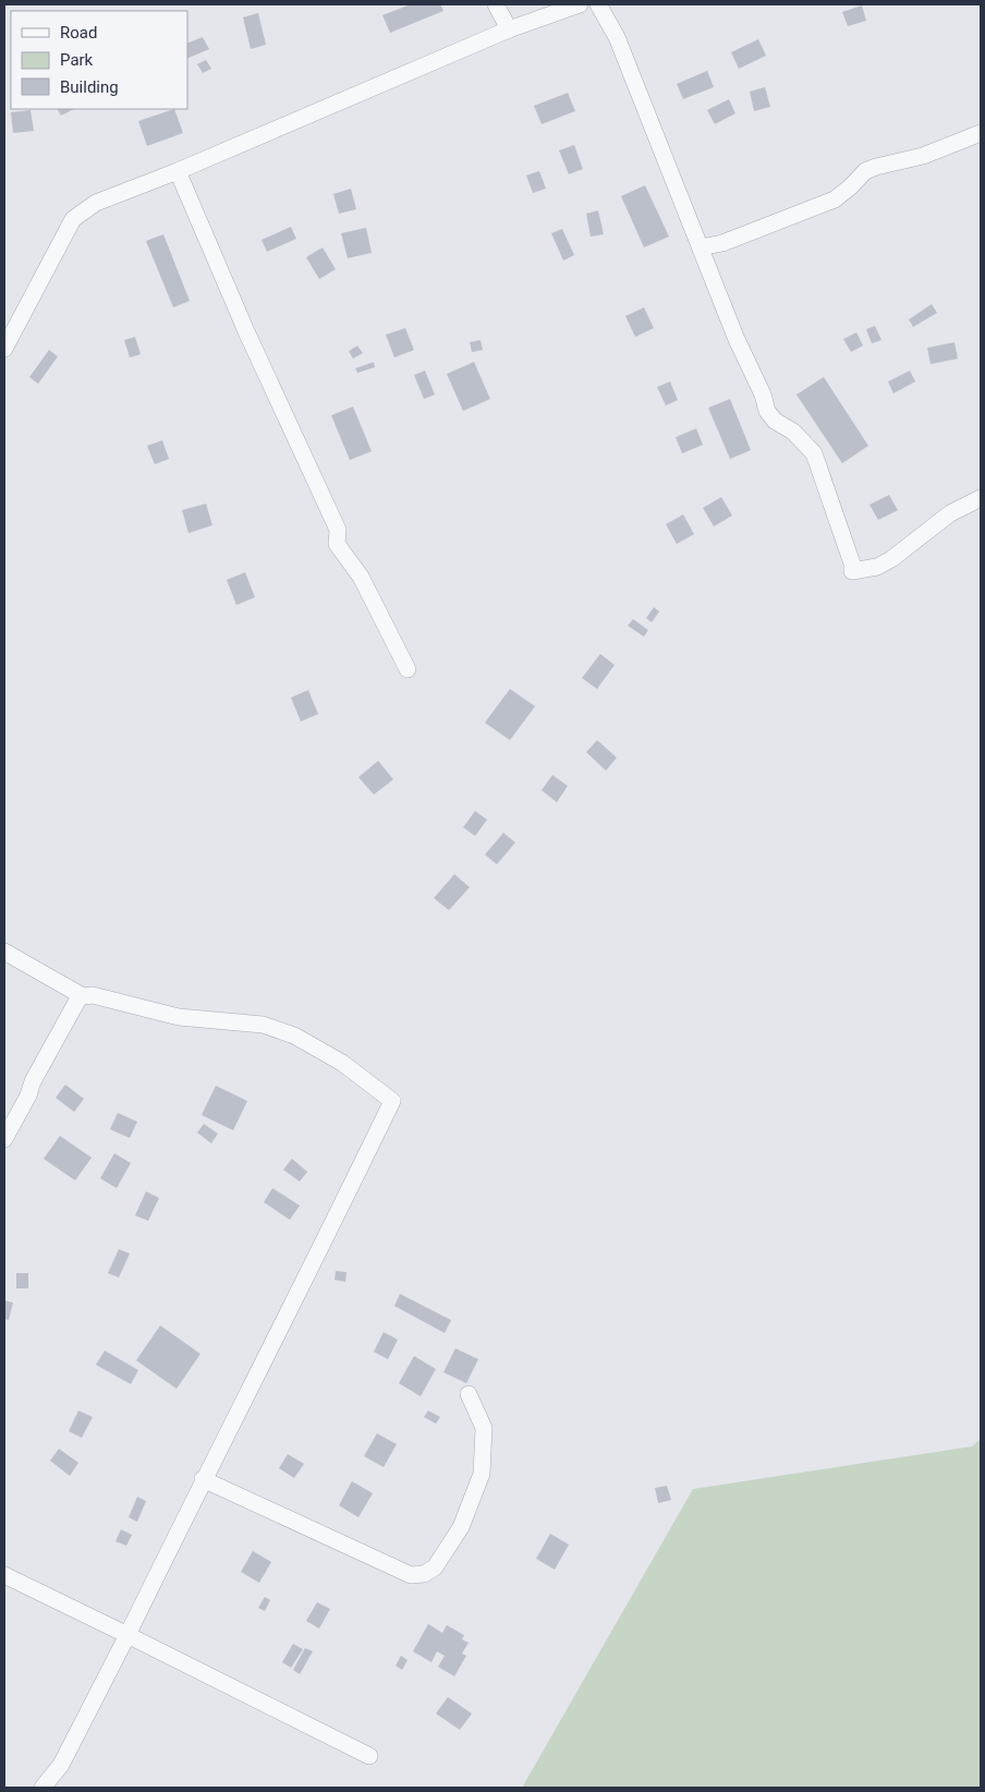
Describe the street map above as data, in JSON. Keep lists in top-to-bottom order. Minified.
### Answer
{"legend":["Road","Park","Building"]}
